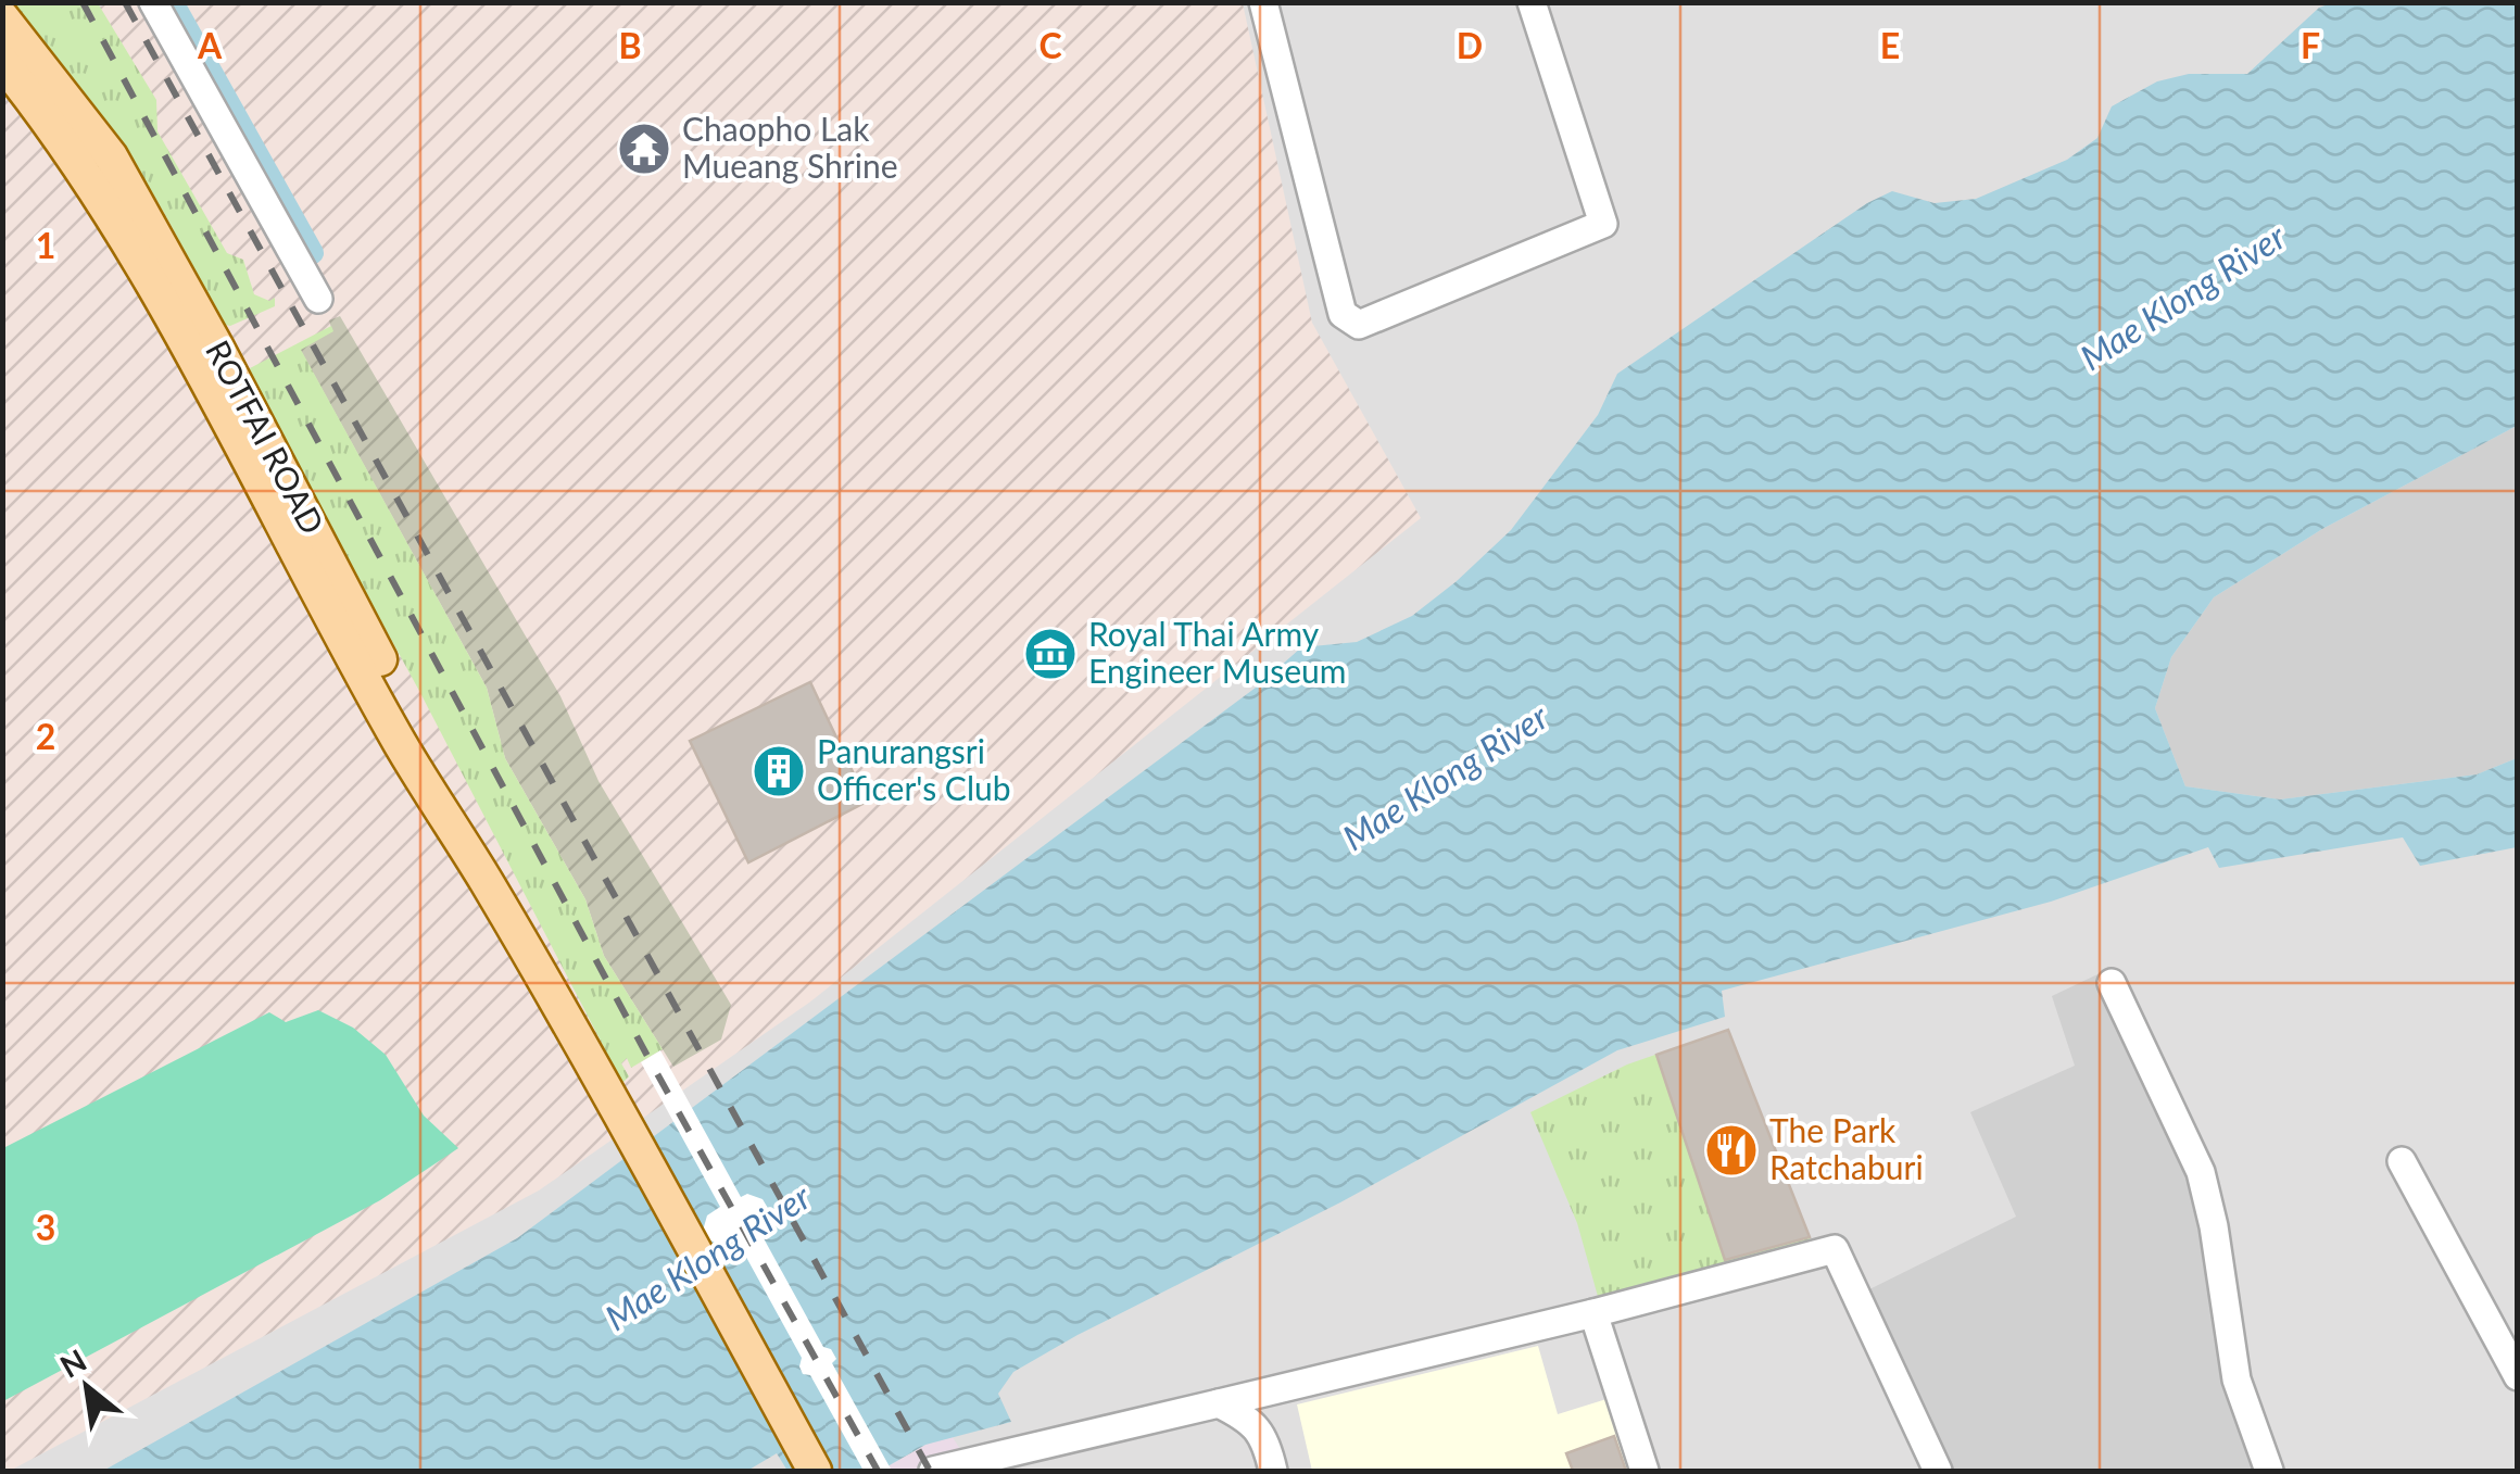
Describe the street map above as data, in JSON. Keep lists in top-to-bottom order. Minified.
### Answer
{"streets":{"main road":["ROTFAI ROAD"]},"water":["Mae Klong River"],"places":{"temple":["Chaopho Lak Mueang Shrine"],"museum":["Royal Thai Army Engineer Museum"],"building":["Panurangsri Officer's Club"],"restaurant":["The Park Ratchaburi"]},"north":"top left","grid":{"columns":["A","B","C","D","E","F"],"rows":["1","2","3"]}}
